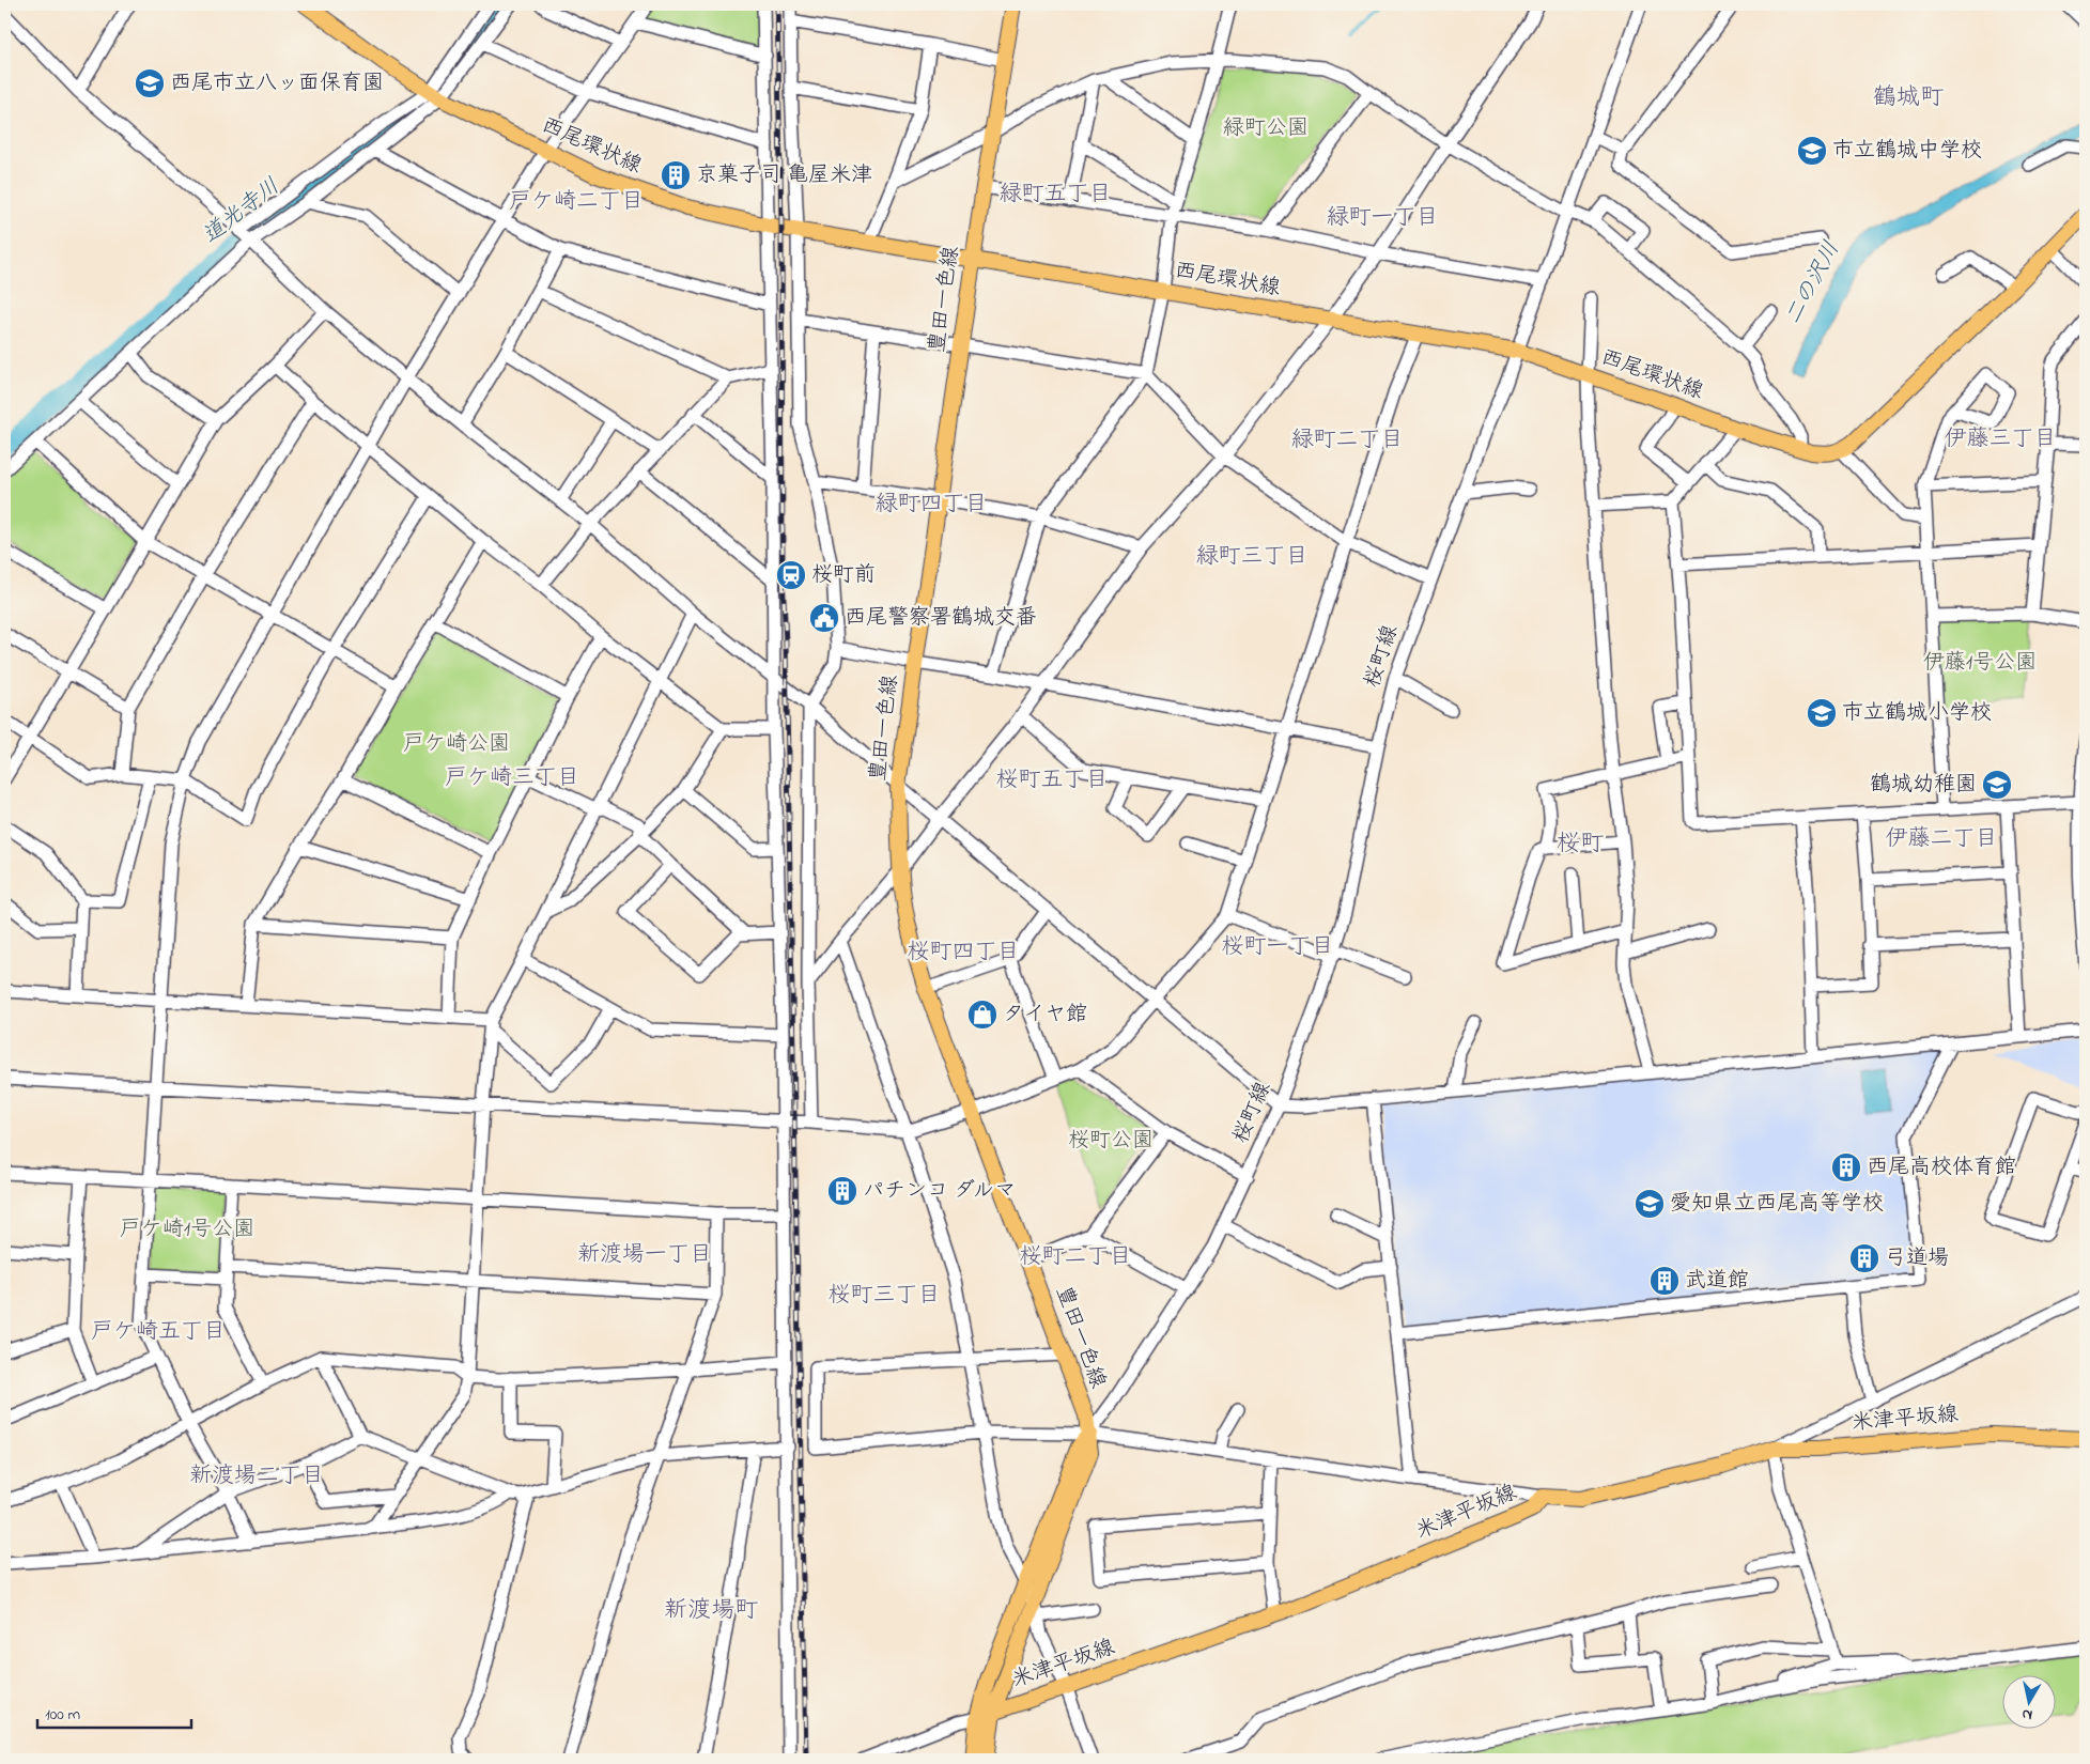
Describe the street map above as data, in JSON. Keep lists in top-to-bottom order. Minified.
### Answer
{"streets":{"main road":["西尾環状線","豊田一色線","米津平坂線"],"street":["桜町線"]},"crossings":[["西尾環状線","豊田一色線"],["西尾環状線","桜町線"],["豊田一色線","桜町線"],["豊田一色線","米津平坂線"]],"districts":["鶴城町","緑町五丁目","戸ケ崎二丁目","緑町一丁目","伊藤三丁目","緑町二丁目","緑町四丁目","緑町三丁目","戸ケ崎三丁目","桜町五丁目","伊藤二丁目","桜町","桜町一丁目","桜町四丁目","新渡場一丁目","桜町二丁目","桜町三丁目","戸ケ崎五丁目","新渡場二丁目","新渡場町"],"water":["道光寺川","二の沢川"],"parks":["緑町公園","伊藤1号公園","戸ケ崎公園","桜町公園","戸ケ崎1号公園"],"places":{"school or university":["西尾市立八ッ面保育園","市立鶴城中学校","市立鶴城小学校","鶴城幼稚園","愛知県立西尾高等学校"],"building":["京菓子司 亀屋米津","西尾高校体育館","パチンコ ダルマ","弓道場","武道館"],"station":["桜町前"],"public building":["西尾警察署鶴城交番"],"shop":["タイヤ館"]},"scale_bar":"100 m","north":"bottom"}
